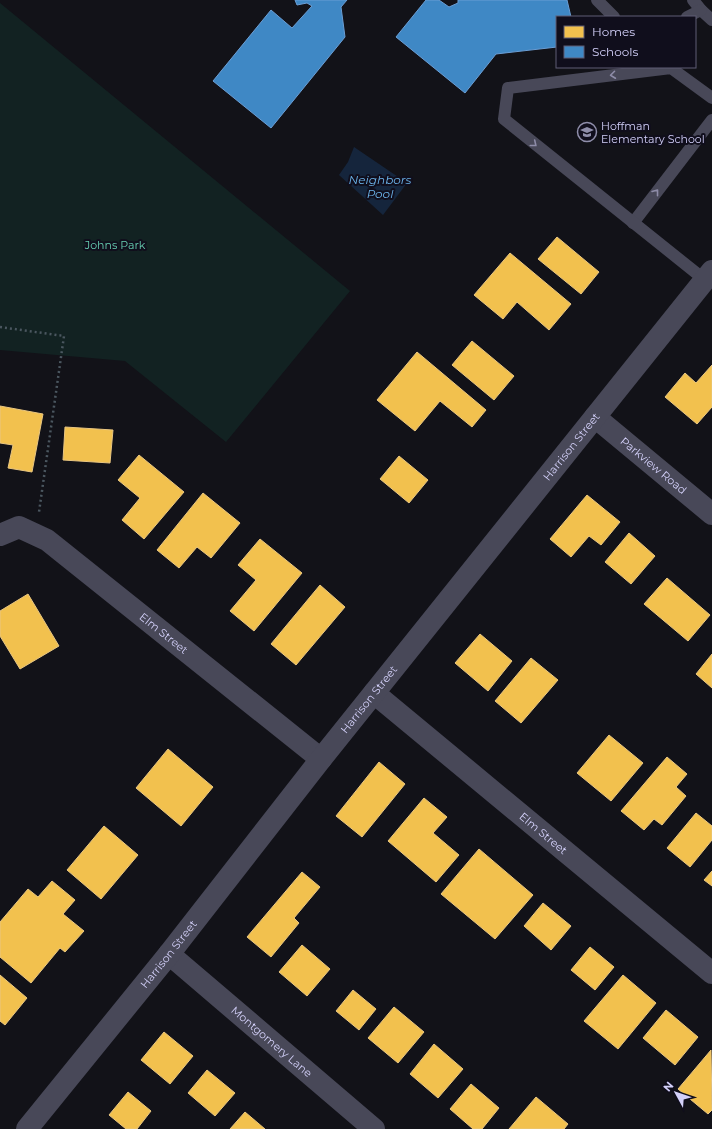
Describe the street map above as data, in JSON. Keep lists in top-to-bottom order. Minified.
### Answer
{"streets":{"street":["Harrison Street","Parkview Road","Elm Street","Montgomery Lane"]},"crossings":[["Harrison Street","Parkview Road"],["Harrison Street","Elm Street"],["Harrison Street","Montgomery Lane"]],"water":["Neighbors Pool"],"parks":["Johns Park"],"places":{"school or university":["Hoffman Elementary School"]},"legend":["Homes","Schools"],"north":"top left"}
